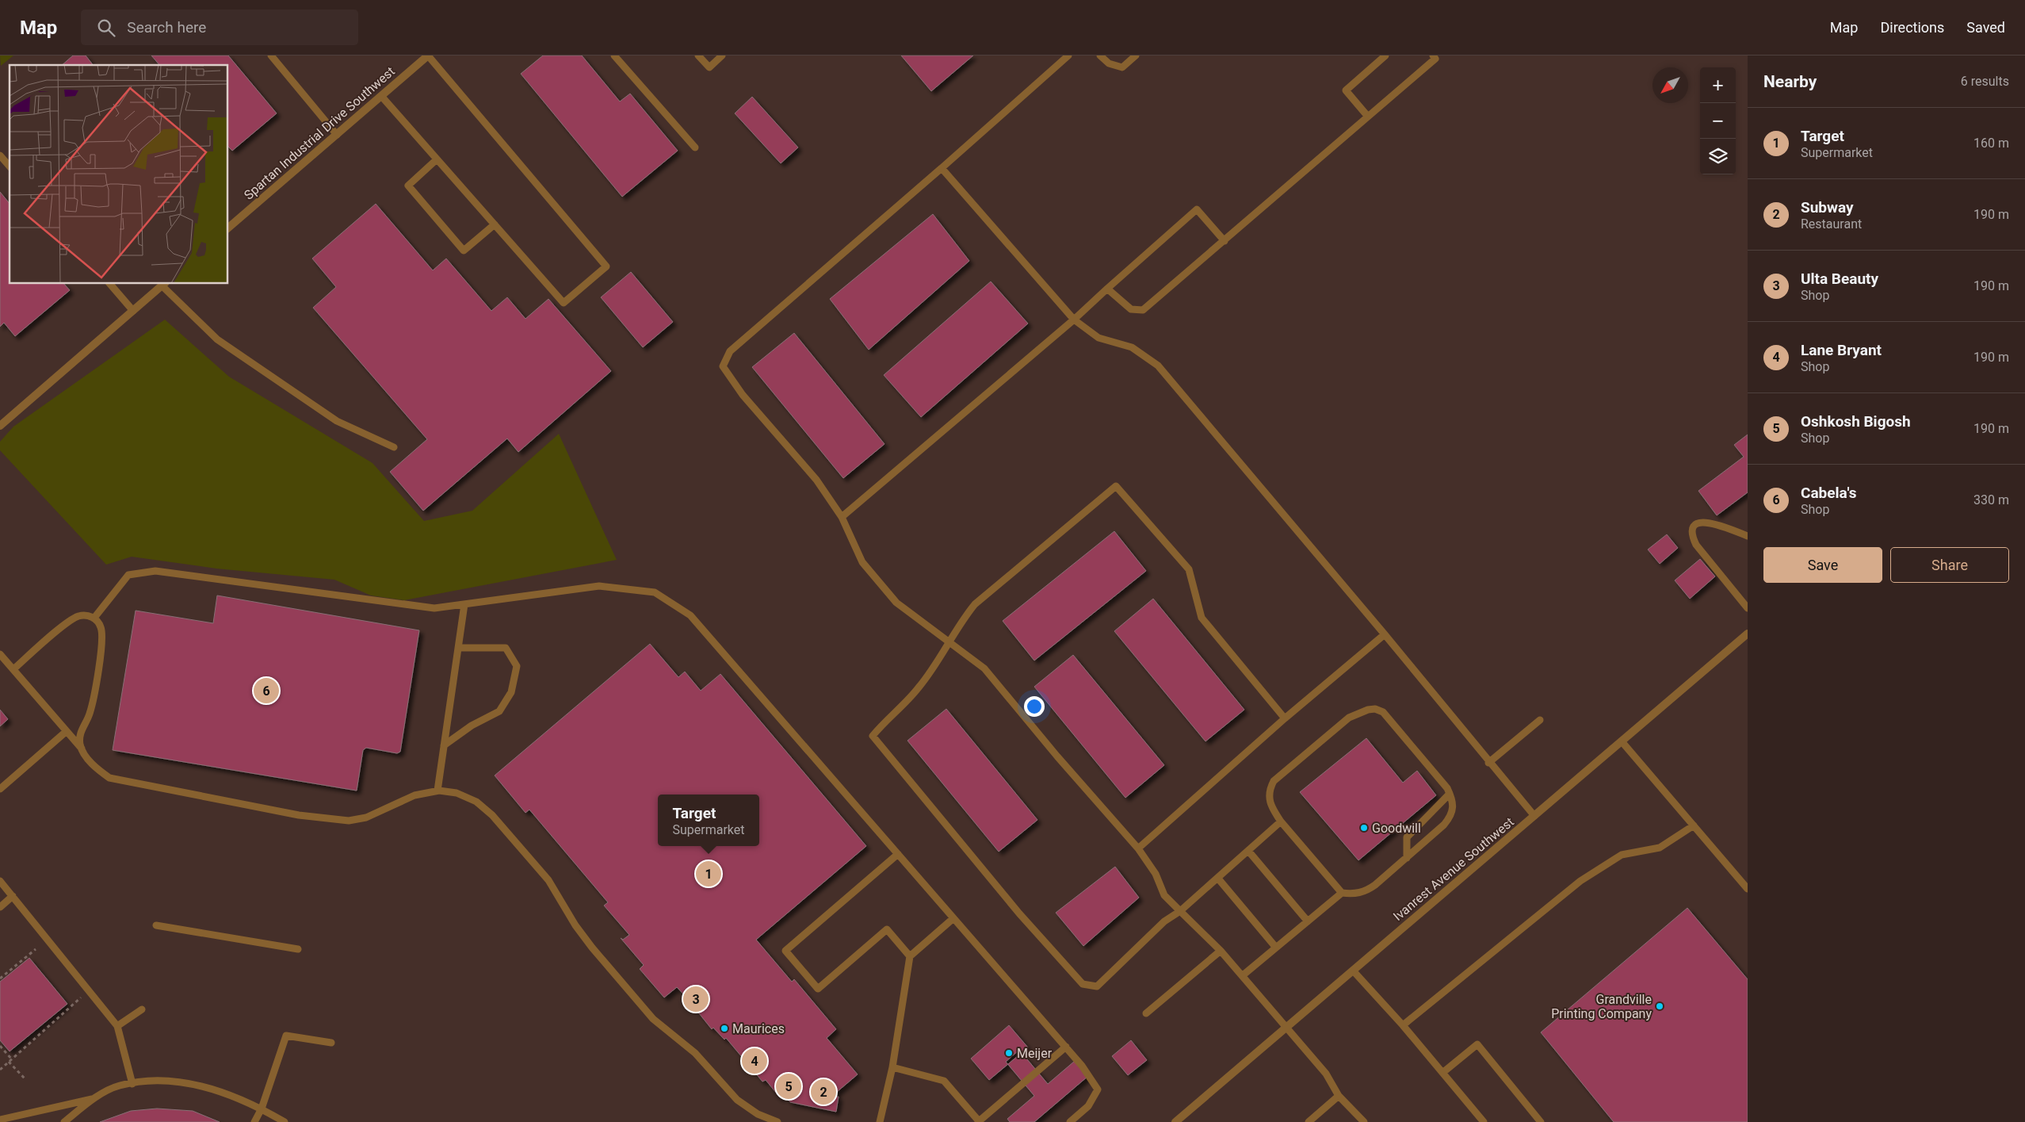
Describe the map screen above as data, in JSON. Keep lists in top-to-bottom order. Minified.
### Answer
{"streets":{"street":["Spartan Industrial Drive Southwest","Ivanrest Avenue Southwest"]},"places":["Goodwill","Grandville Printing Company","Maurices","Meijer"],"north":"bottom left","page":{"header":"Map","search":"Search here","nav":["Map","Directions","Saved"],"heading":["Nearby","6 results"],"map_buttons":["+","−"],"list":[{"mark":"1","name":"Target","note":"Supermarket","value":"160 m"},{"mark":"2","name":"Subway","note":"Restaurant","value":"190 m"},{"mark":"3","name":"Ulta Beauty","note":"Shop","value":"190 m"},{"mark":"4","name":"Lane Bryant","note":"Shop","value":"190 m"},{"mark":"5","name":"Oshkosh Bigosh","note":"Shop","value":"190 m"},{"mark":"6","name":"Cabela's","note":"Shop","value":"330 m"}],"buttons":["Save","Share"],"pins":["6","1","3","4","5","2"],"popup":["Target","Supermarket"]}}
